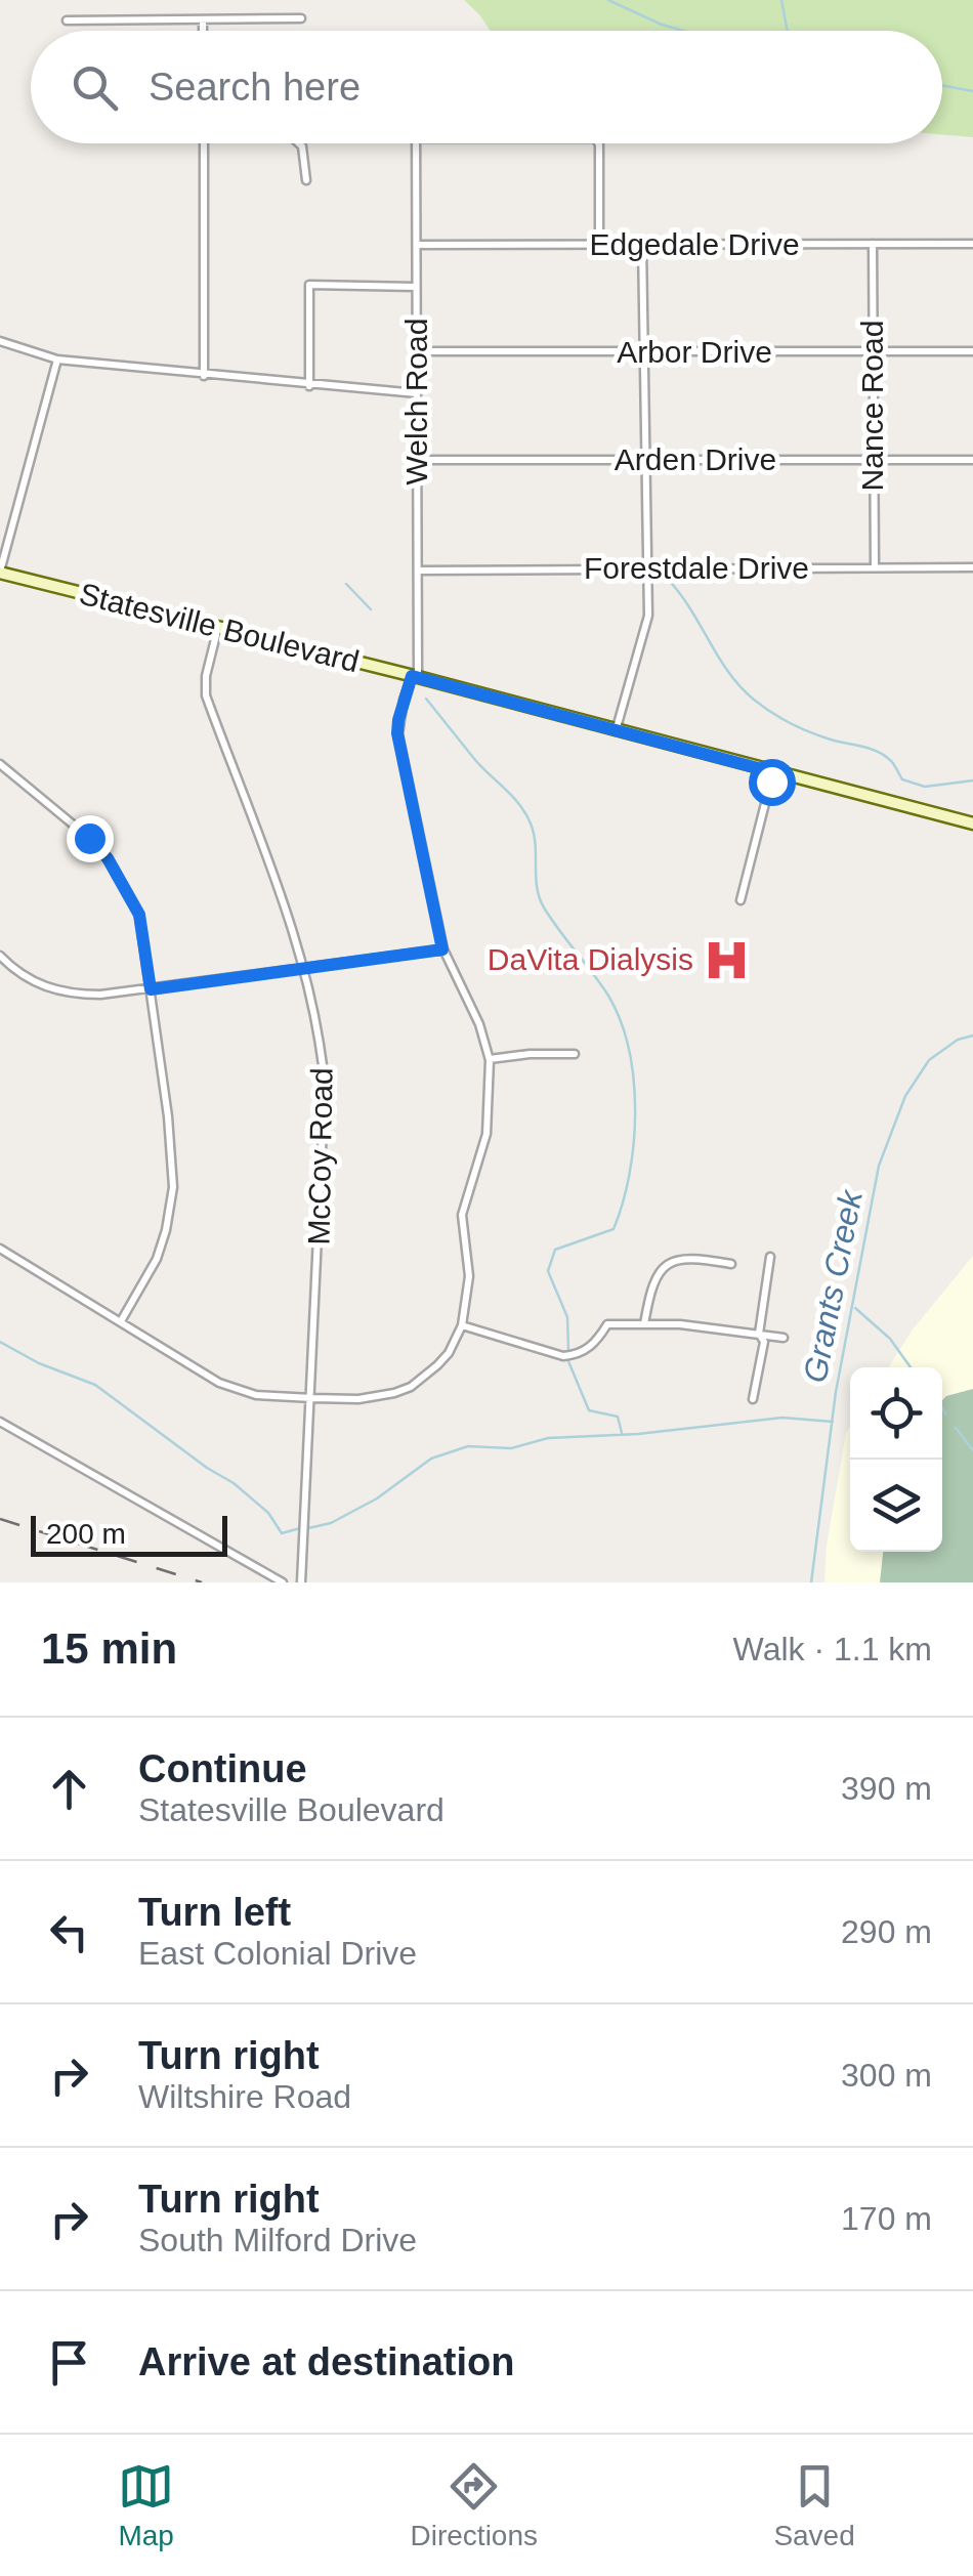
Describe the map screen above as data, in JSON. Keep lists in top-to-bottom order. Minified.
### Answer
{"streets":{"main road":["Statesville Boulevard"],"street":["Edgedale Drive","Arbor Drive","Welch Road","Nance Road","Arden Drive","Forestdale Drive","McCoy Road"]},"crossings":[["Edgedale Drive","Welch Road"],["Edgedale Drive","Nance Road"],["Arbor Drive","Welch Road"],["Arbor Drive","Nance Road"],["Welch Road","Arden Drive"],["Welch Road","Forestdale Drive"],["Welch Road","Statesville Boulevard"],["Nance Road","Arden Drive"],["Nance Road","Forestdale Drive"],["Statesville Boulevard","McCoy Road"]],"water":["Grants Creek"],"places":{"hospital":["DaVita Dialysis"]},"scale_bar":"200 m","page":{"search":"Search here","scale":"200 m","heading":["15 min","Walk · 1.1 km"],"list":[["Continue","Statesville Boulevard","390 m"],["Turn left","East Colonial Drive","290 m"],["Turn right","Wiltshire Road","300 m"],["Turn right","South Milford Drive","170 m"],"Arrive at destination"],"nav":["Map","Directions","Saved"]}}
